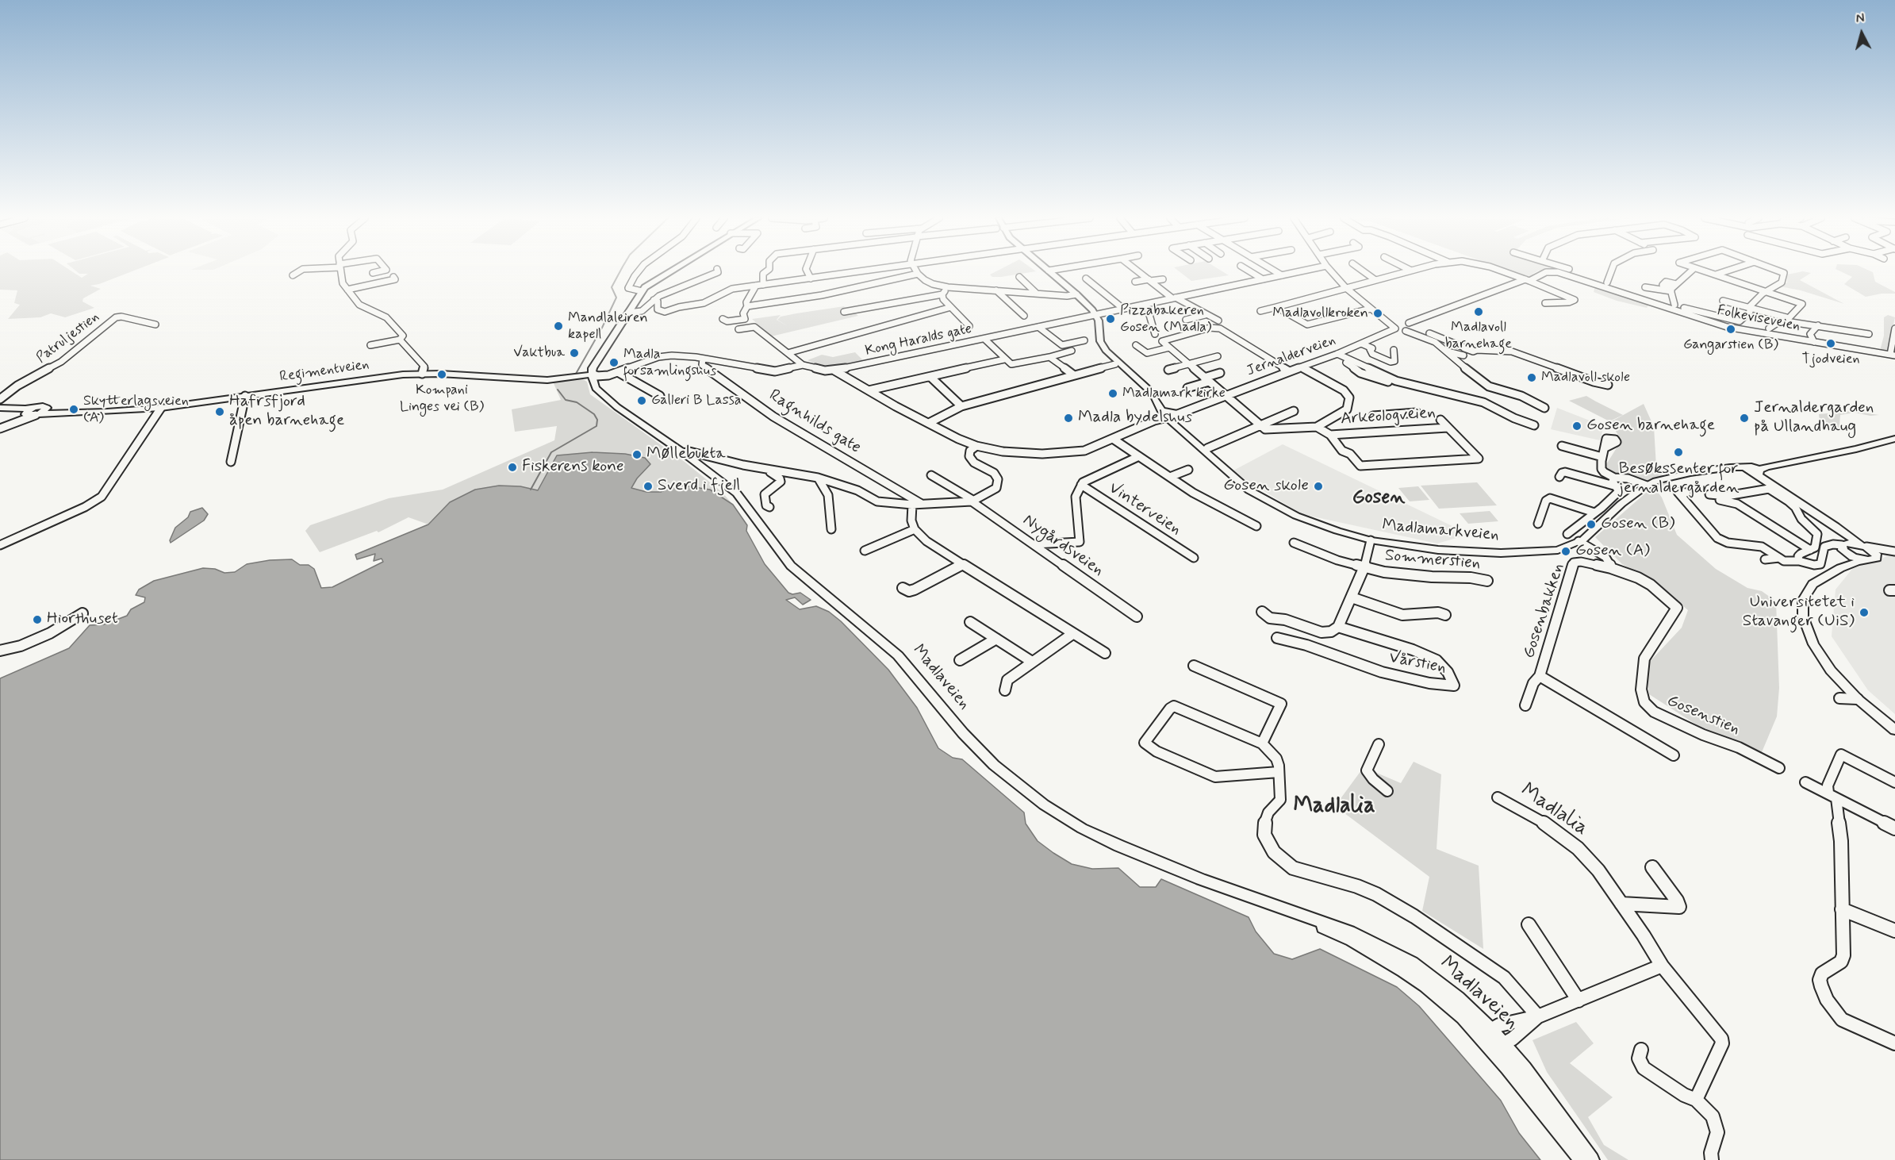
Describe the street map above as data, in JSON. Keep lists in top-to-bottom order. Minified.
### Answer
{"streets":{"main road":["Regimentveien","Madlamarkveien","Madlaveien"],"street":["Folkeviseveien","Patruljestien","Kong Haralds gate","Jernalderveien","Arkeologveien","Ragnhilds gate","Vinterveien","Nygårdsveien","Sommerstien","Gosenbakken","Vårstien","Gosenstien","Madlalia"]},"crossings":[["Folkeviseveien","Jernalderveien"],["Kong Haralds gate","Jernalderveien"],["Kong Haralds gate","Madlamarkveien"],["Jernalderveien","Madlamarkveien"],["Regimentveien","Madlaveien"],["Gosenbakken","Gosenstien"]],"districts":["Gosen","Madlalia"],"places":["Madlavoll barnehage","Madlavollkroken","Pizzabakeren Gosen (Madla)","Mandlaleiren kapell","Gangarstien (B)","Tjodveien","Vaktbua","Madla forsamlingshus","Kompani Linges vei (B)","Madlavoll skole","Madlamark kirke","Galleri B Lassa","Skytterlagsveien (A)","Hafrsfjord åpen barnehage","Madla bydelshus","Jernaldergarden på Ullandhaug","Gosen barnehage","Besøkssenter for jernaldergården","Møllebukta","Fiskerens kone","Sverd i fjell","Gosen skole","Gosen (B)","Gosen (A)","Universitetet i Stavanger (UiS)","Hiorthuset"],"north":"top"}
